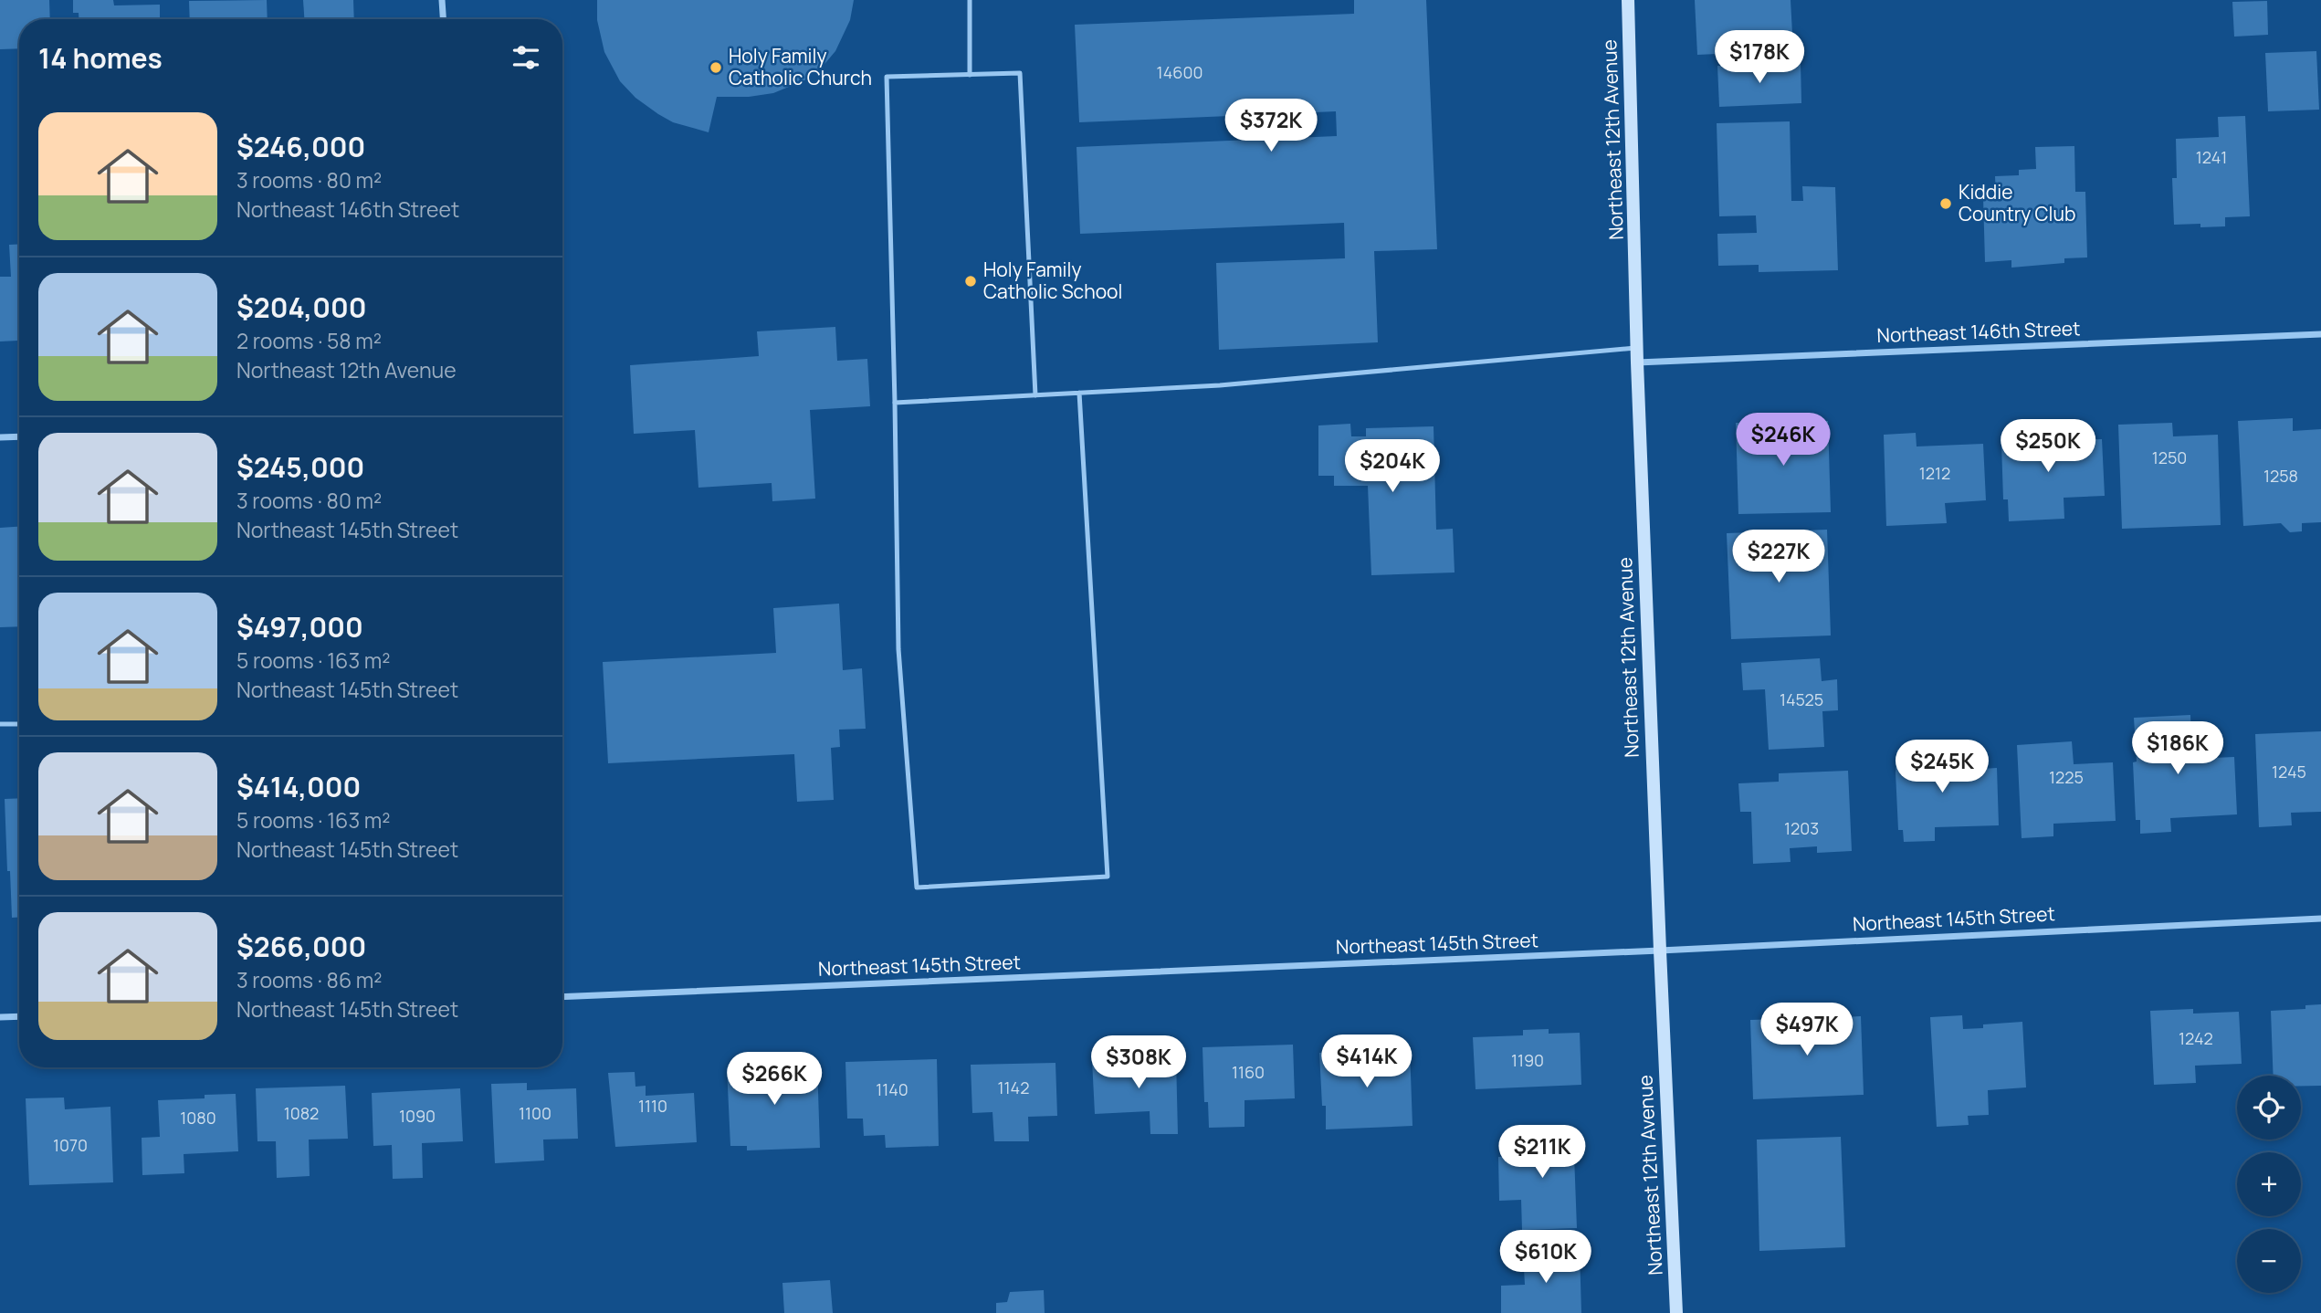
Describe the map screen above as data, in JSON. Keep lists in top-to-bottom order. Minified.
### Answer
{"streets":{"street":["Northeast 12th Avenue","Northeast 146th Street","Northeast 145th Street"]},"crossings":[["Northeast 12th Avenue","Northeast 146th Street"],["Northeast 12th Avenue","Northeast 145th Street"]],"places":["Holy Family Catholic Church","Kiddie Country Club","Holy Family Catholic School"],"house_numbers":["14600","1241","1250","1212","1258","14525","1245","1225","1203","1242","1190","1160","1142","1140","1110","1082","1100","1090","1080","1070"],"page":{"heading":"14 homes","price":["$178K","$372K","$246K","$250K","$204K","$227K","$186K","$245K","$497K","$414K","$308K","$266K","$211K","$610K"],"list":[{"name":"$246,000","note":"3 rooms · 80 m² · Northeast 146th Street"},{"name":"$204,000","note":"2 rooms · 58 m² · Northeast 12th Avenue"},{"name":"$245,000","note":"3 rooms · 80 m² · Northeast 145th Street"},{"name":"$497,000","note":"5 rooms · 163 m² · Northeast 145th Street"},{"name":"$414,000","note":"5 rooms · 163 m² · Northeast 145th Street"},{"name":"$266,000","note":"3 rooms · 86 m² · Northeast 145th Street"}],"map_buttons":["+","−"]}}
